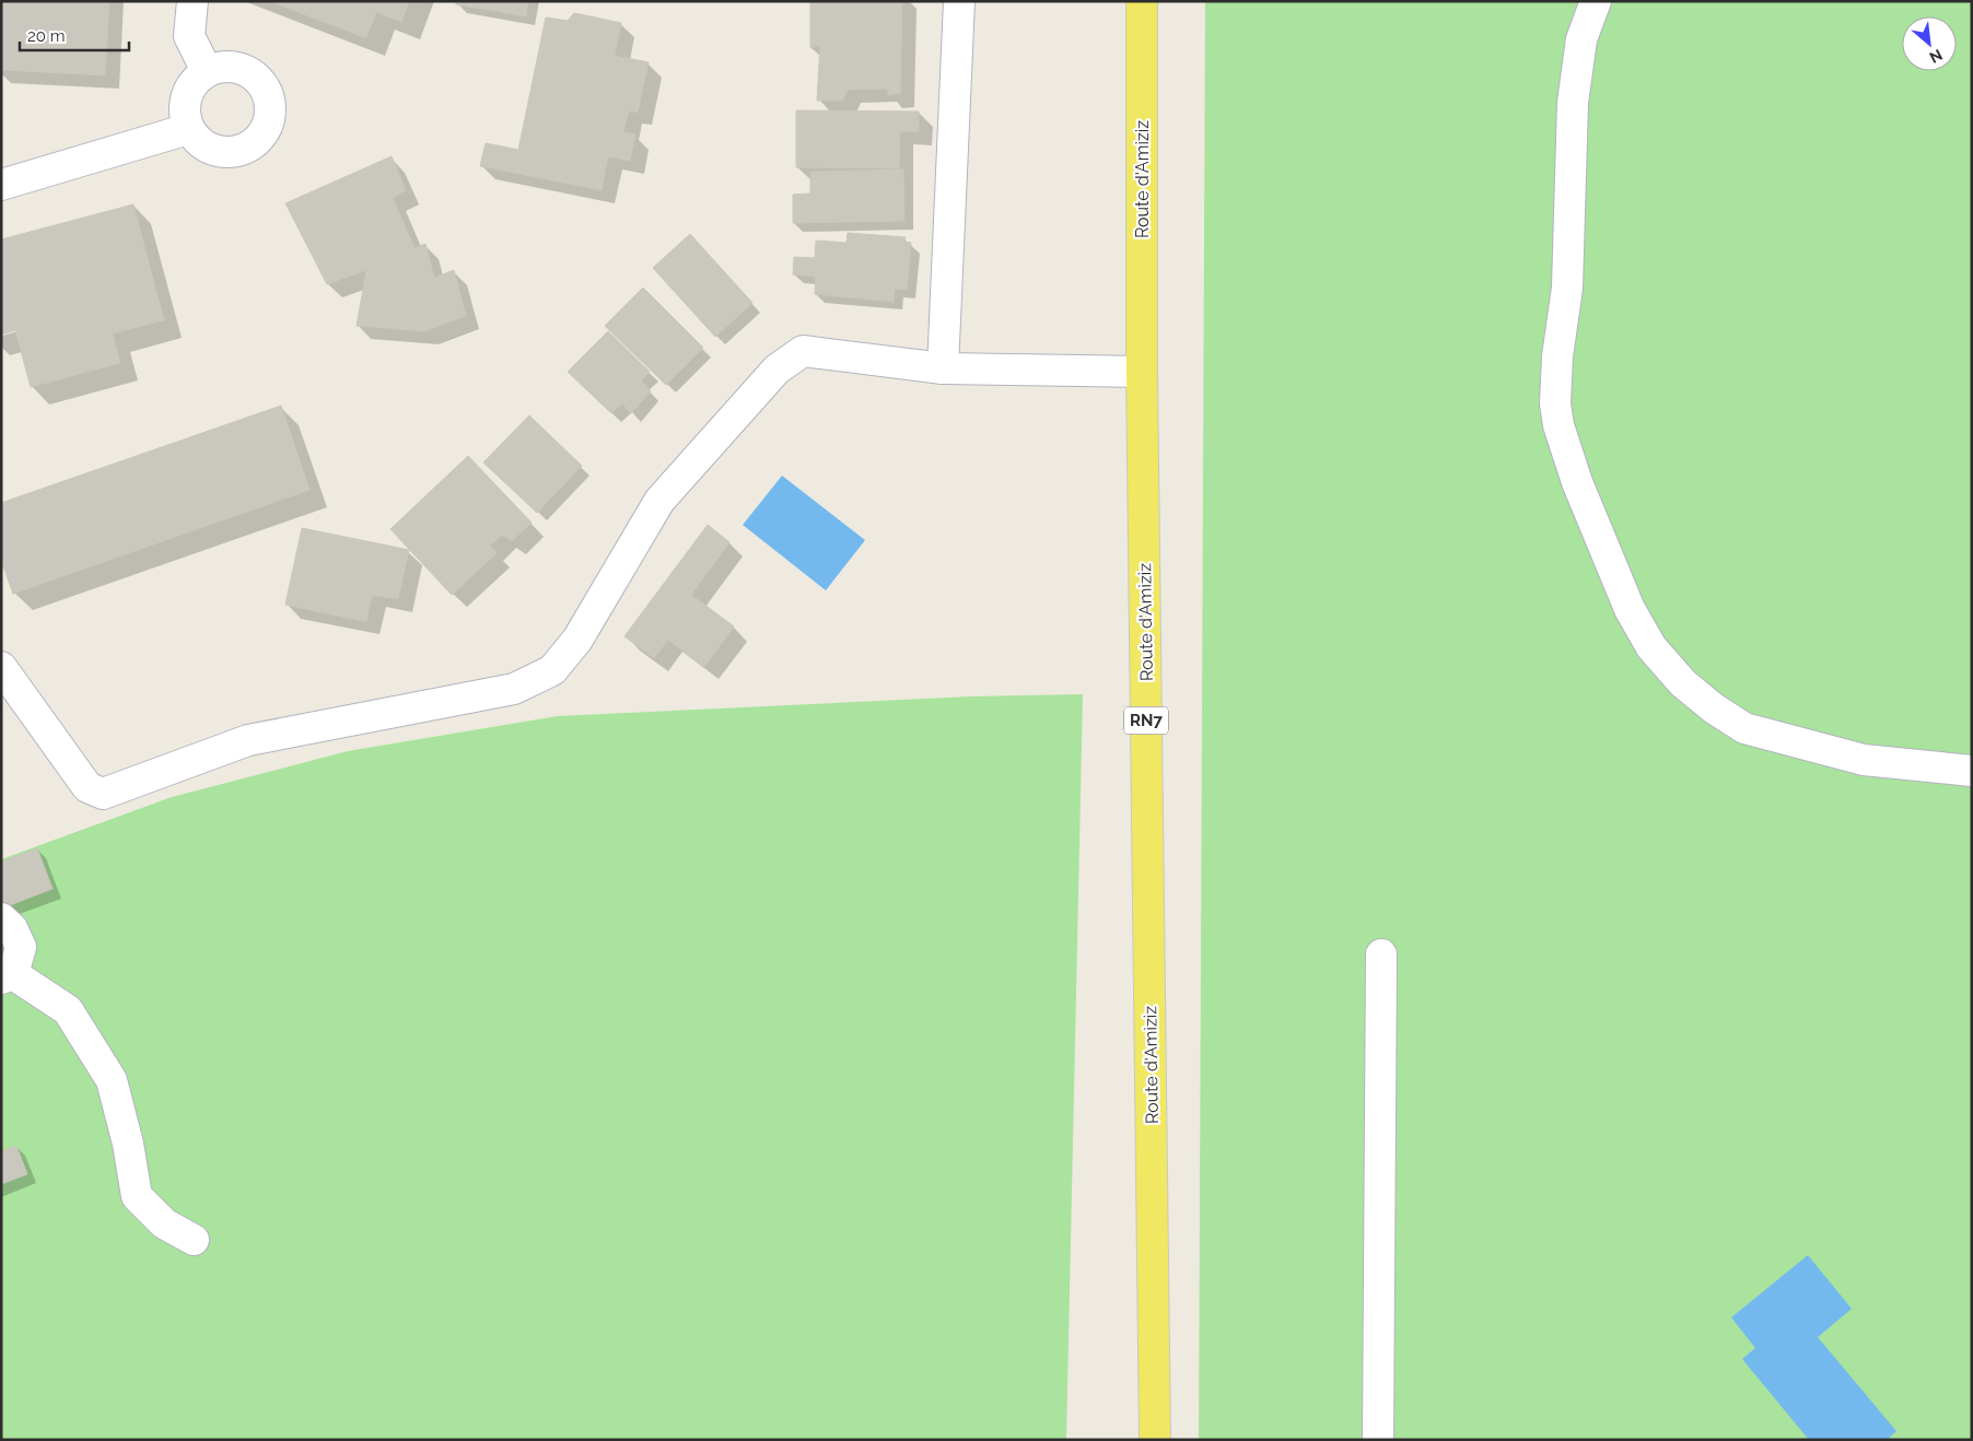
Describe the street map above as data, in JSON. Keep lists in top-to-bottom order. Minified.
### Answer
{"streets":{"main road":["Route d'Amiziz","RN7"]},"scale_bar":"20 m","north":"bottom right"}
